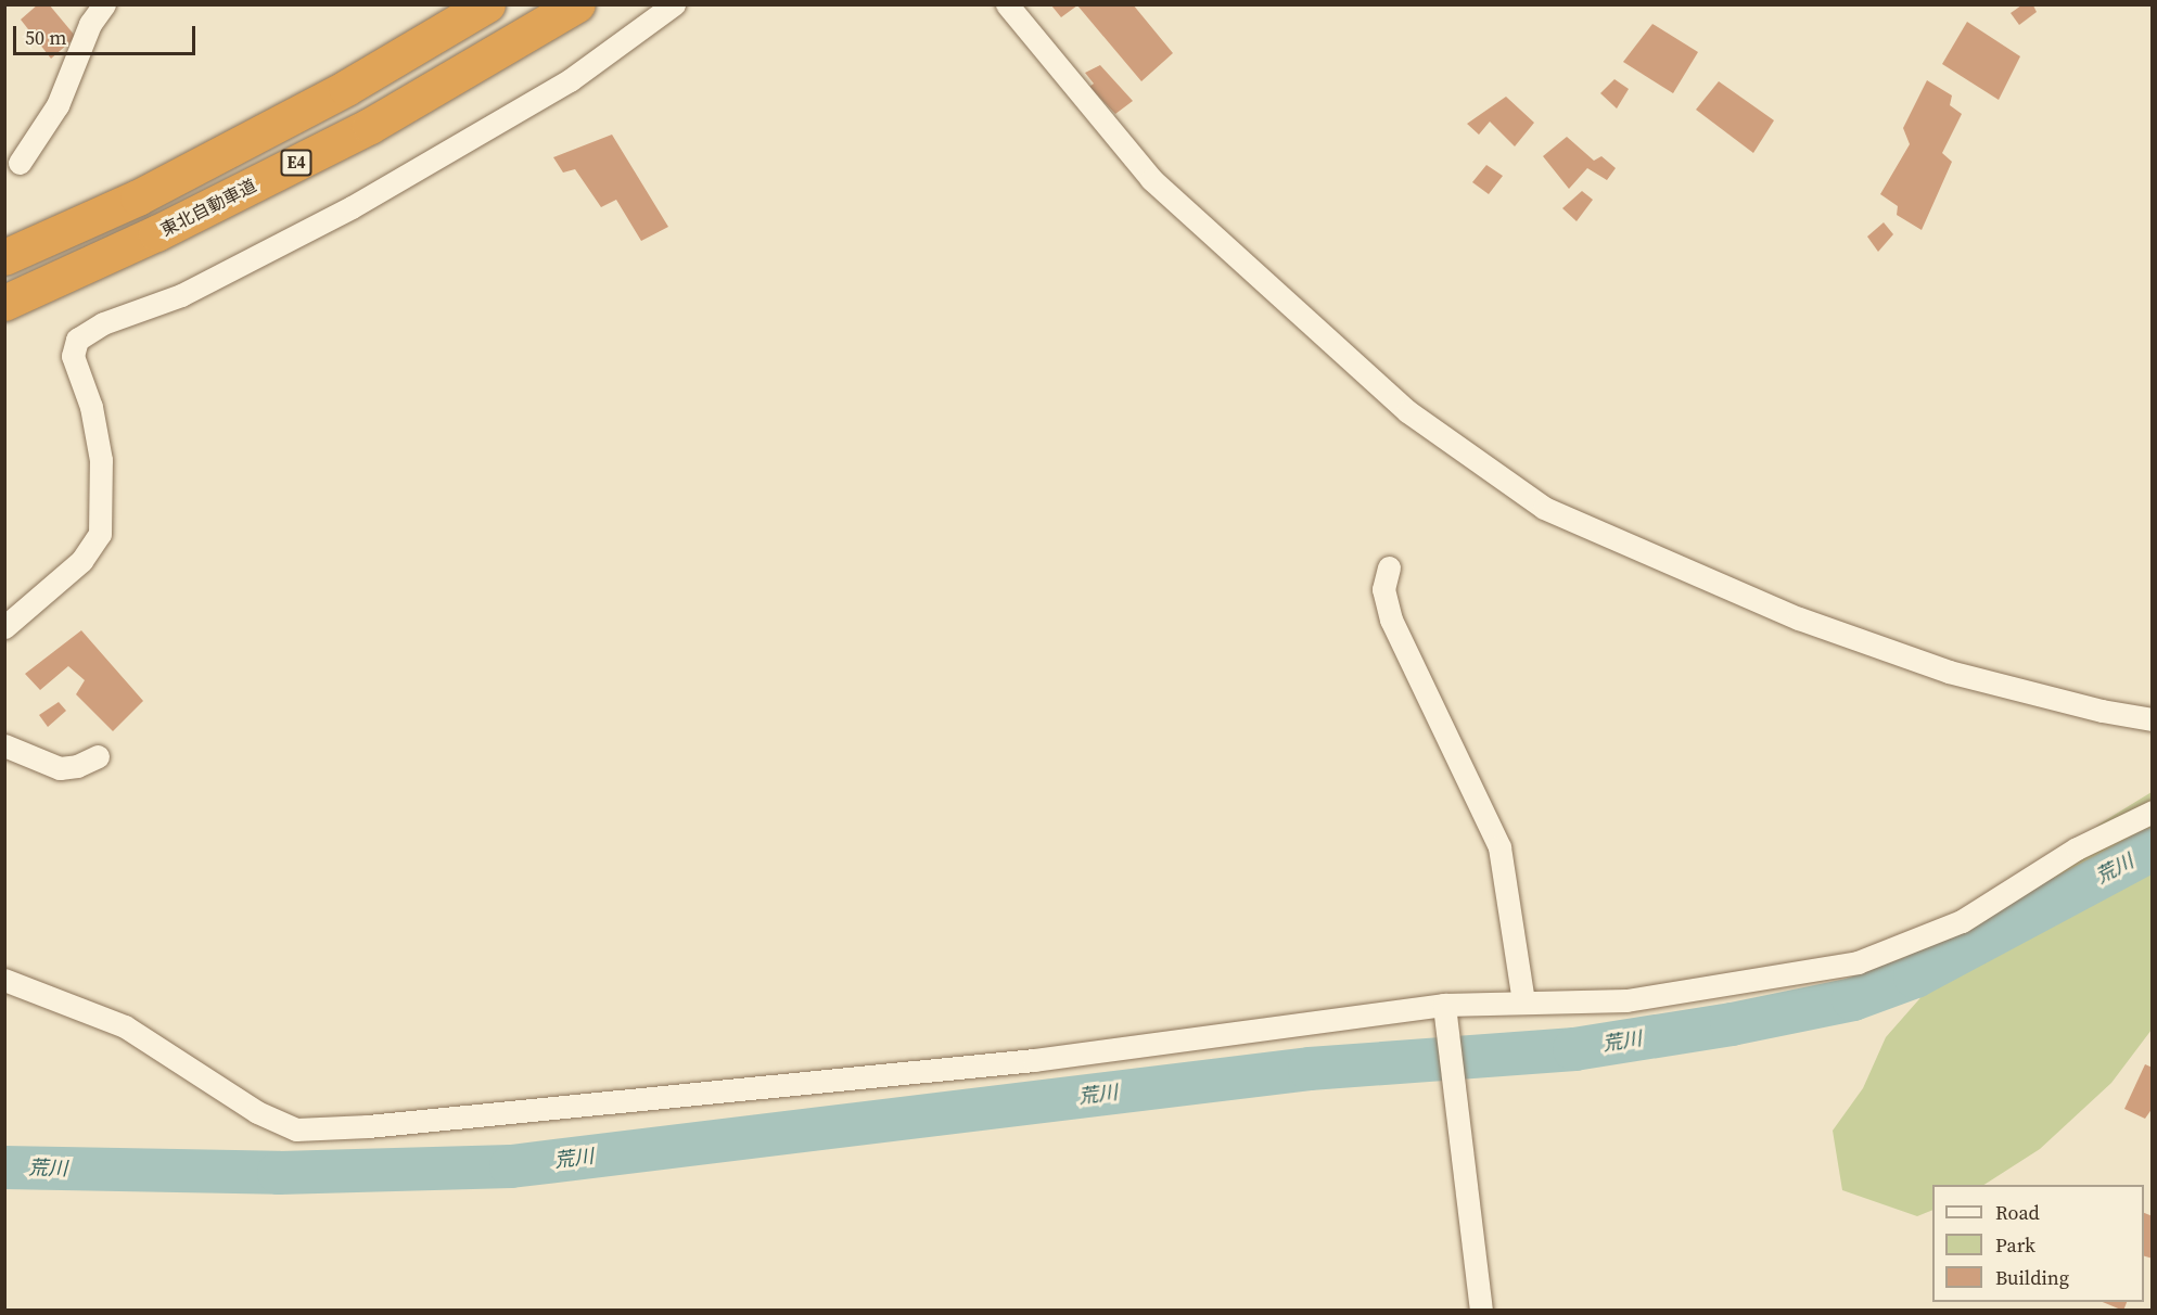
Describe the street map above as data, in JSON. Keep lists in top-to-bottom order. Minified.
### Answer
{"streets":{"highway":["E4","東北自動車道"]},"water":["荒川"],"legend":["Road","Park","Building"],"scale_bar":"50 m"}
